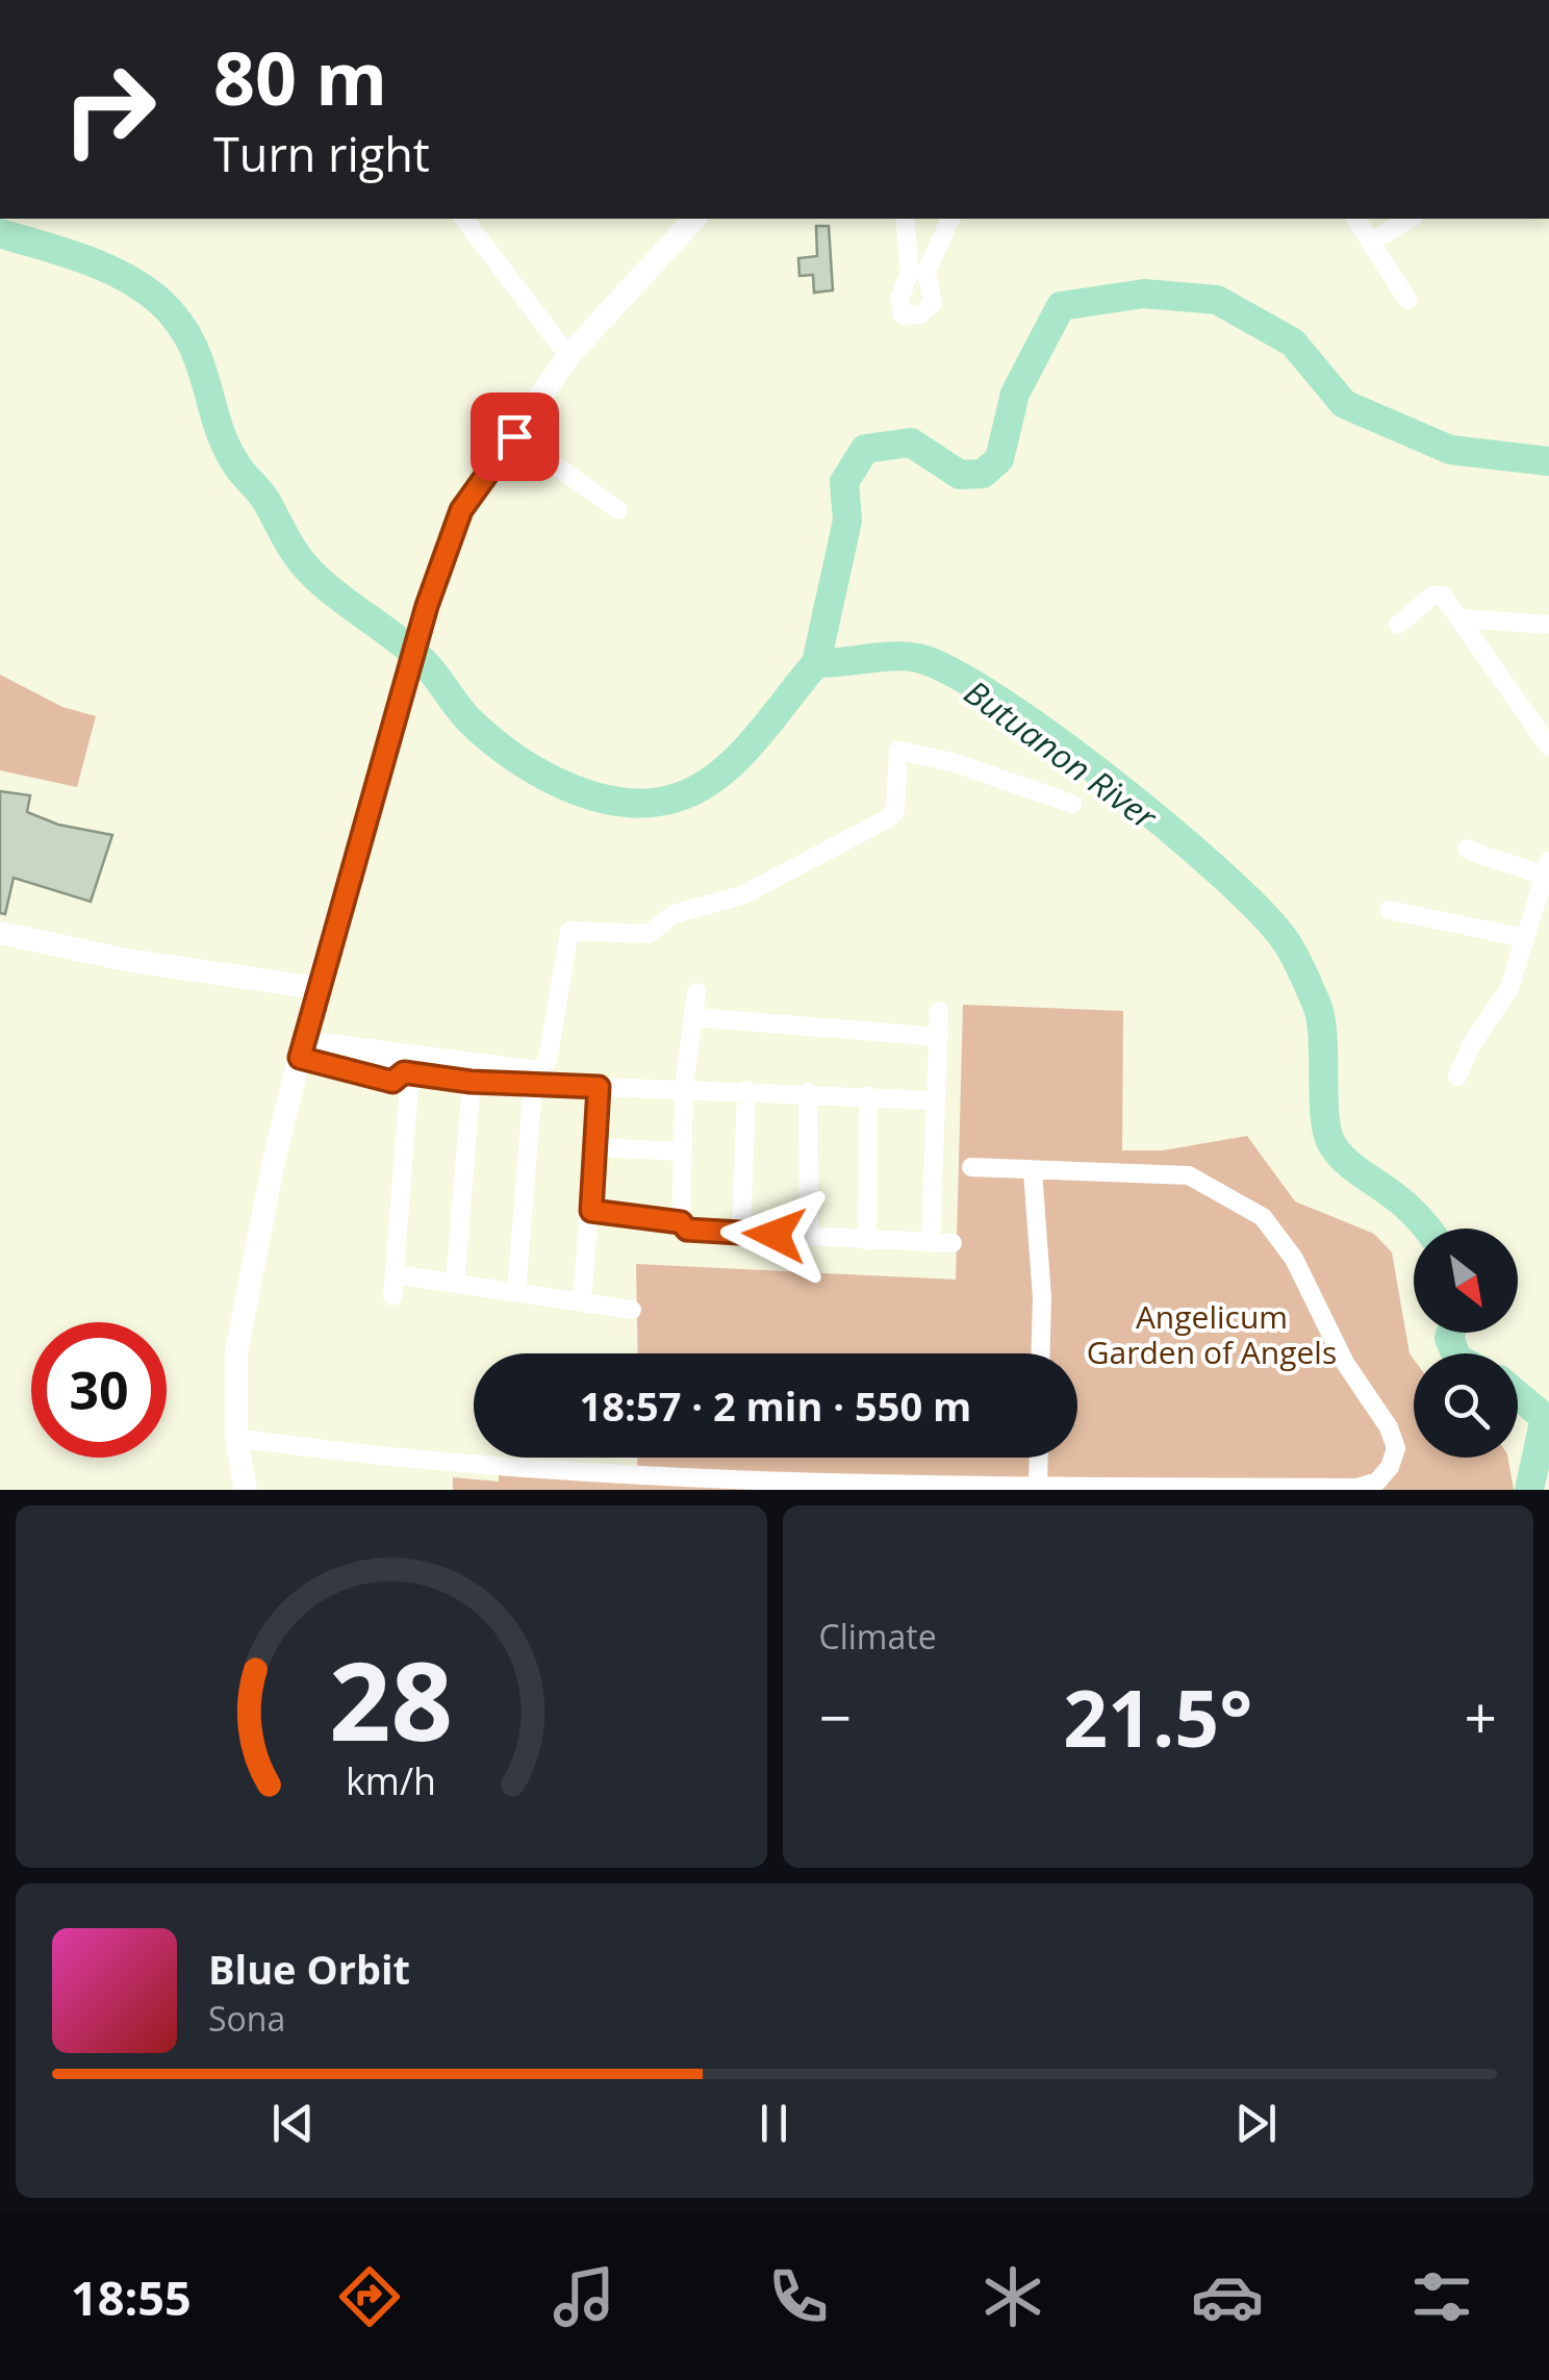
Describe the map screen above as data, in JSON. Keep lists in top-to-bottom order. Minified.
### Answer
{"water":["Butuanon River"],"parks":["Angelicum Garden of Angels"],"north":"bottom right","page":{"turn":["80 m","Turn right"],"limit":"30","trip":"18:57 · 2 min · 550 m","tile":"Climate","heat":["−","21.5°","+"],"song":["Blue Orbit","Sona"],"tabs":"18:55","gauge":["28","km/h"]}}
